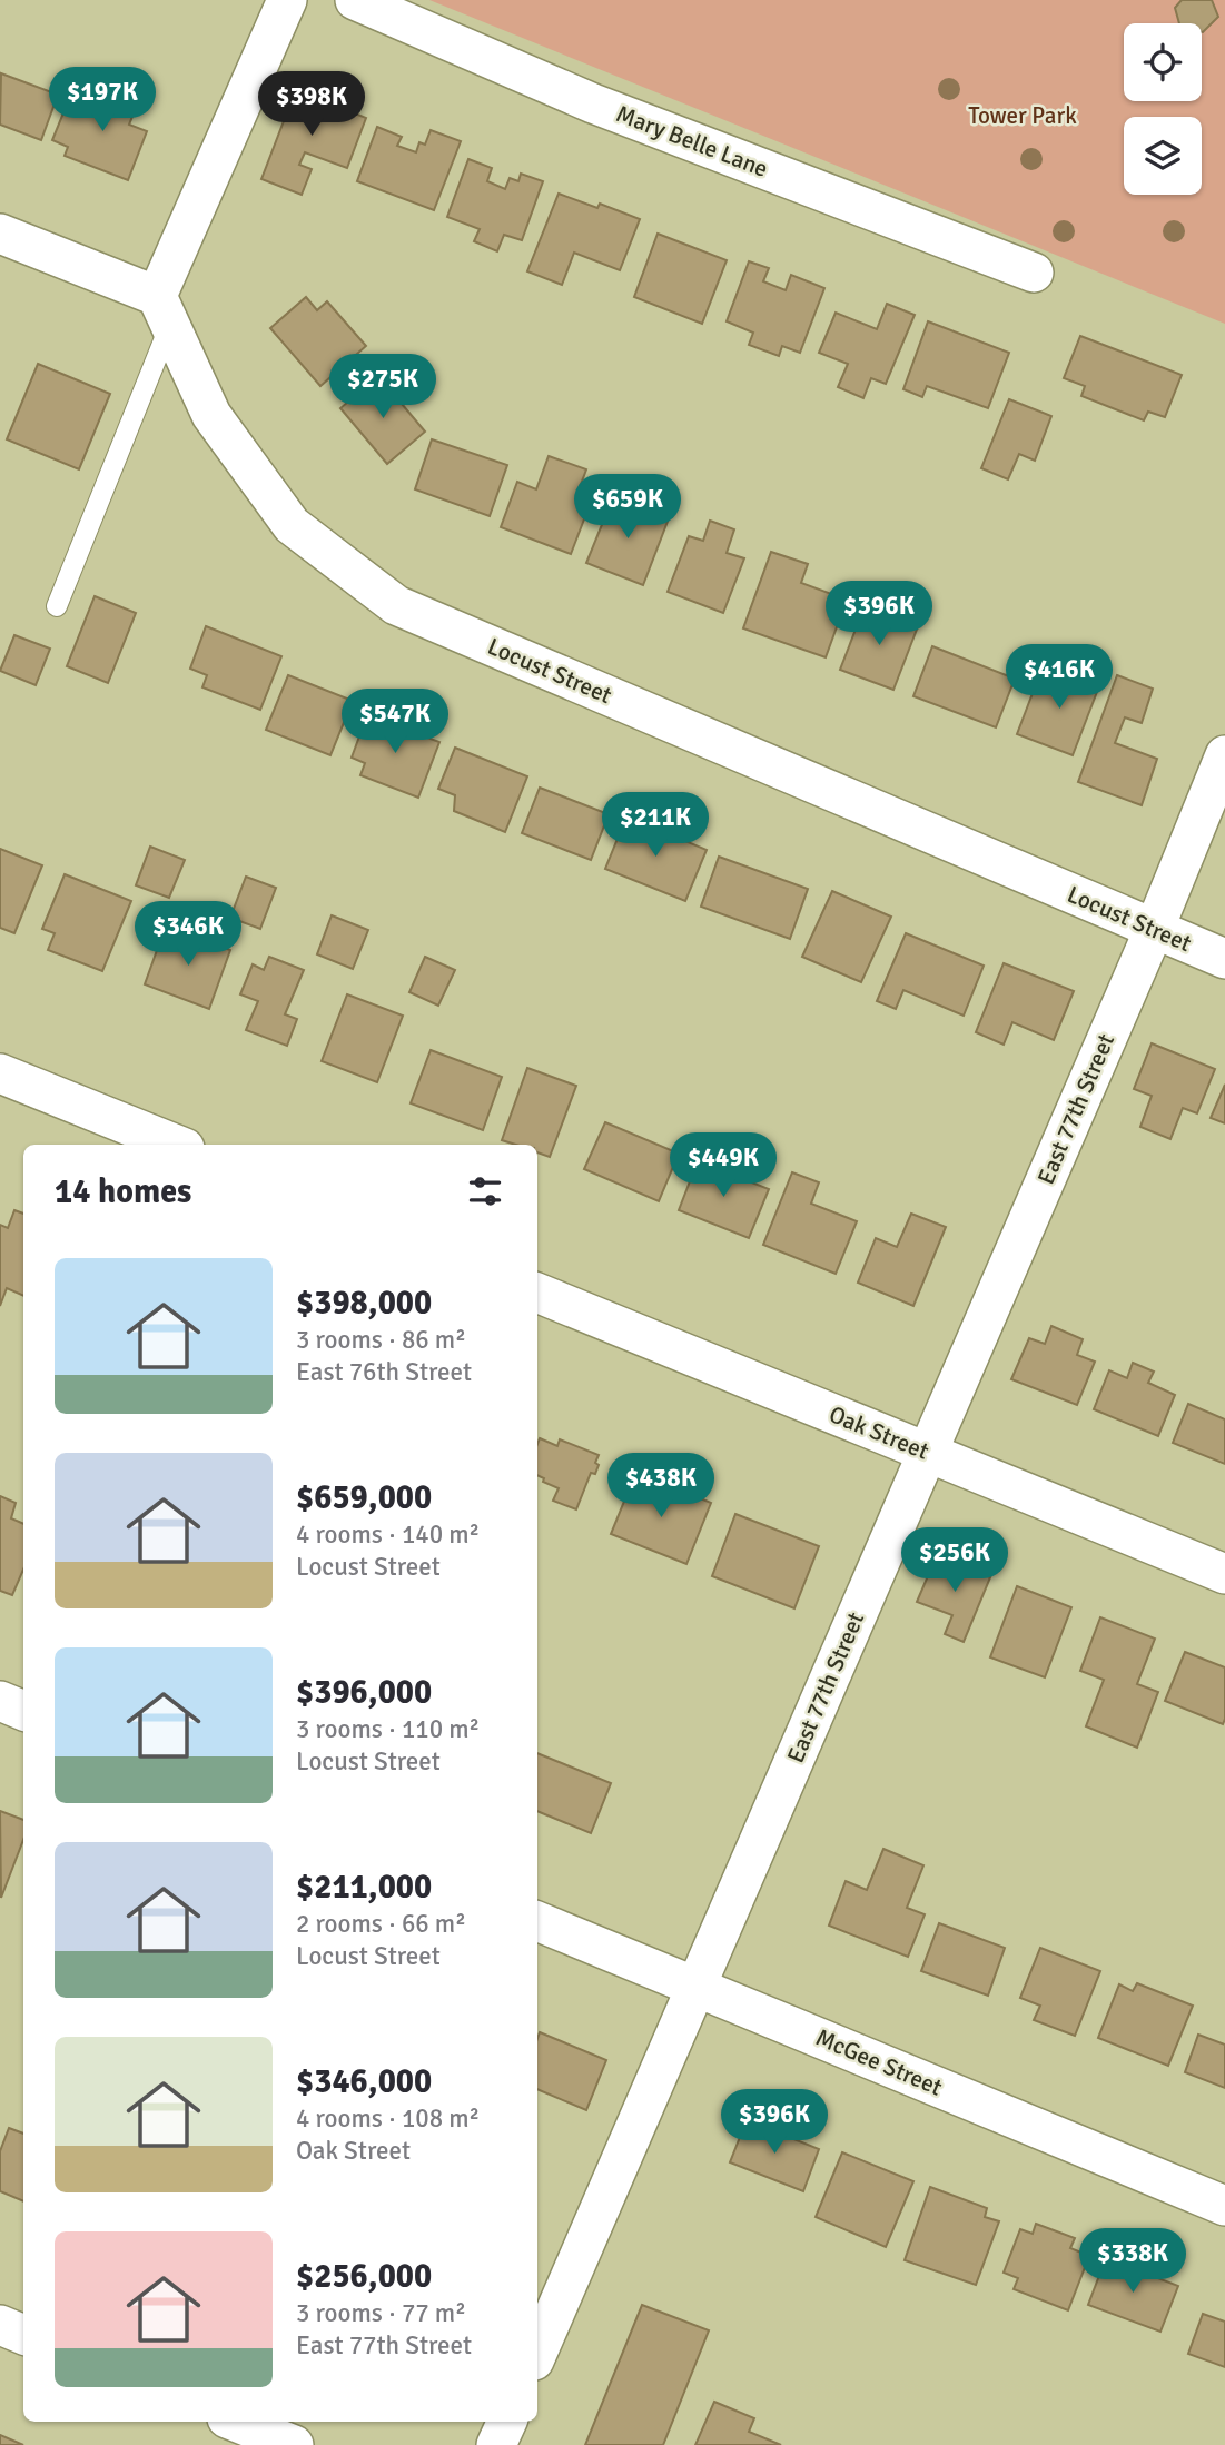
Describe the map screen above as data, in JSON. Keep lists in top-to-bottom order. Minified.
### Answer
{"streets":{"street":["Mary Belle Lane","Locust Street","East 77th Street","Oak Street","McGee Street"]},"crossings":[["Locust Street","East 77th Street"],["East 77th Street","Oak Street"],["East 77th Street","McGee Street"]],"parks":["Tower Park"],"page":{"price":["$197K","$398K","$275K","$659K","$396K","$416K","$547K","$211K","$346K","$449K","$438K","$256K","$396K","$338K"],"heading":"14 homes","list":[{"name":"$398,000","note":"3 rooms · 86 m² · East 76th Street"},{"name":"$659,000","note":"4 rooms · 140 m² · Locust Street"},{"name":"$396,000","note":"3 rooms · 110 m² · Locust Street"},{"name":"$211,000","note":"2 rooms · 66 m² · Locust Street"},{"name":"$346,000","note":"4 rooms · 108 m² · Oak Street"},{"name":"$256,000","note":"3 rooms · 77 m² · East 77th Street"}]}}
